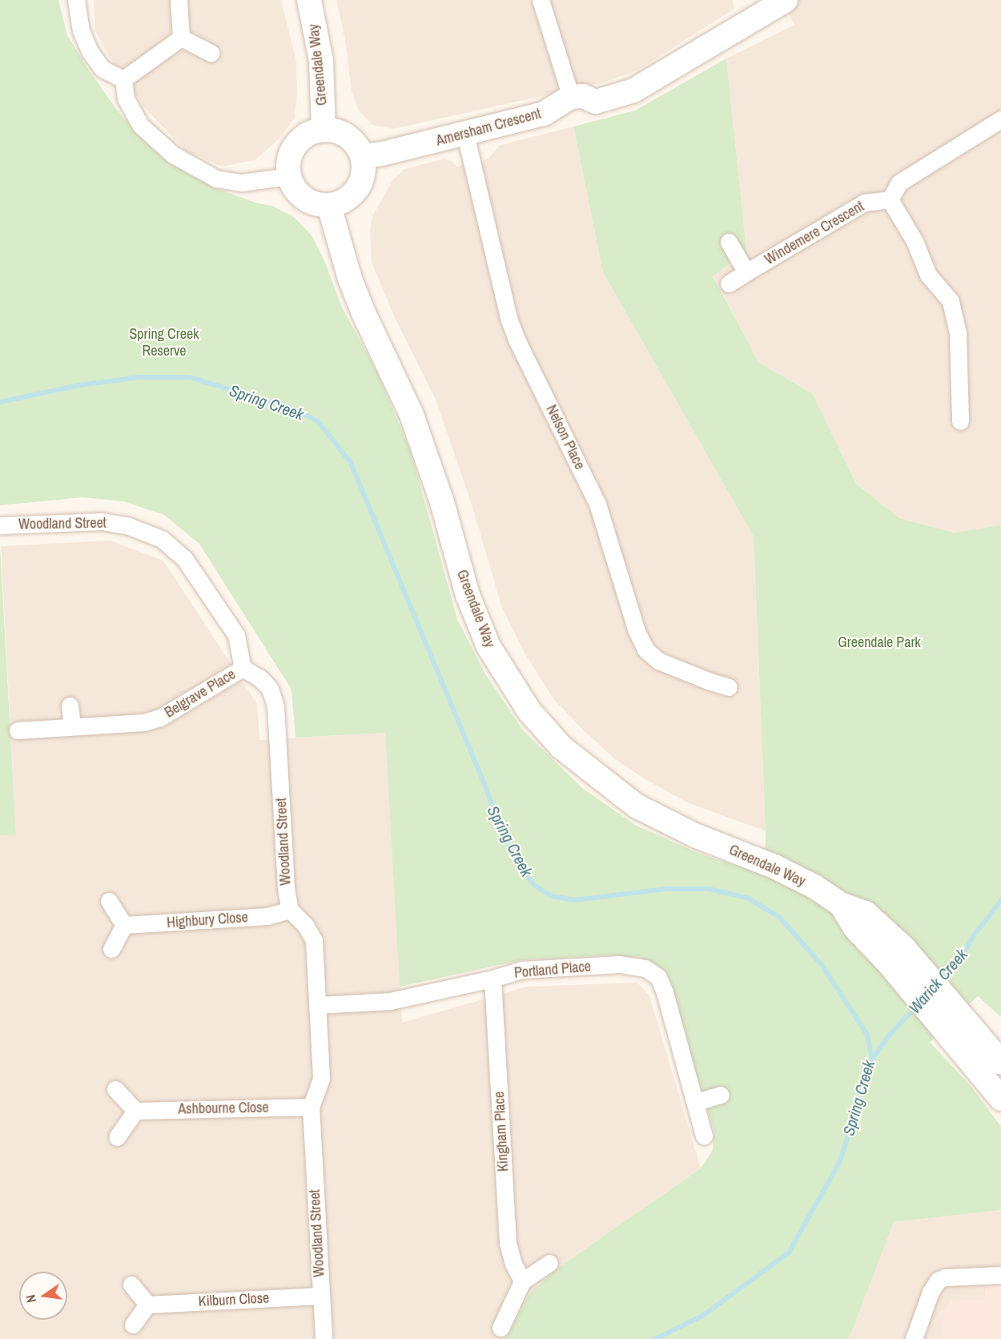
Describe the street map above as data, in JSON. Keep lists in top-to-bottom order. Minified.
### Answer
{"streets":{"street":["Greendale Way","Amersham Crescent","Windemere Crescent","Nelson Place","Woodland Street","Belgrave Place","Highbury Close","Portland Place","Ashbourne Close","Kingham Place","Kilburn Close"]},"crossings":[["Greendale Way","Amersham Crescent"],["Amersham Crescent","Nelson Place"],["Woodland Street","Belgrave Place"],["Woodland Street","Highbury Close"],["Woodland Street","Portland Place"],["Woodland Street","Ashbourne Close"],["Woodland Street","Kilburn Close"],["Portland Place","Kingham Place"]],"water":["Spring Creek","Warick Creek"],"parks":["Spring Creek Reserve","Greendale Park"],"north":"left"}
